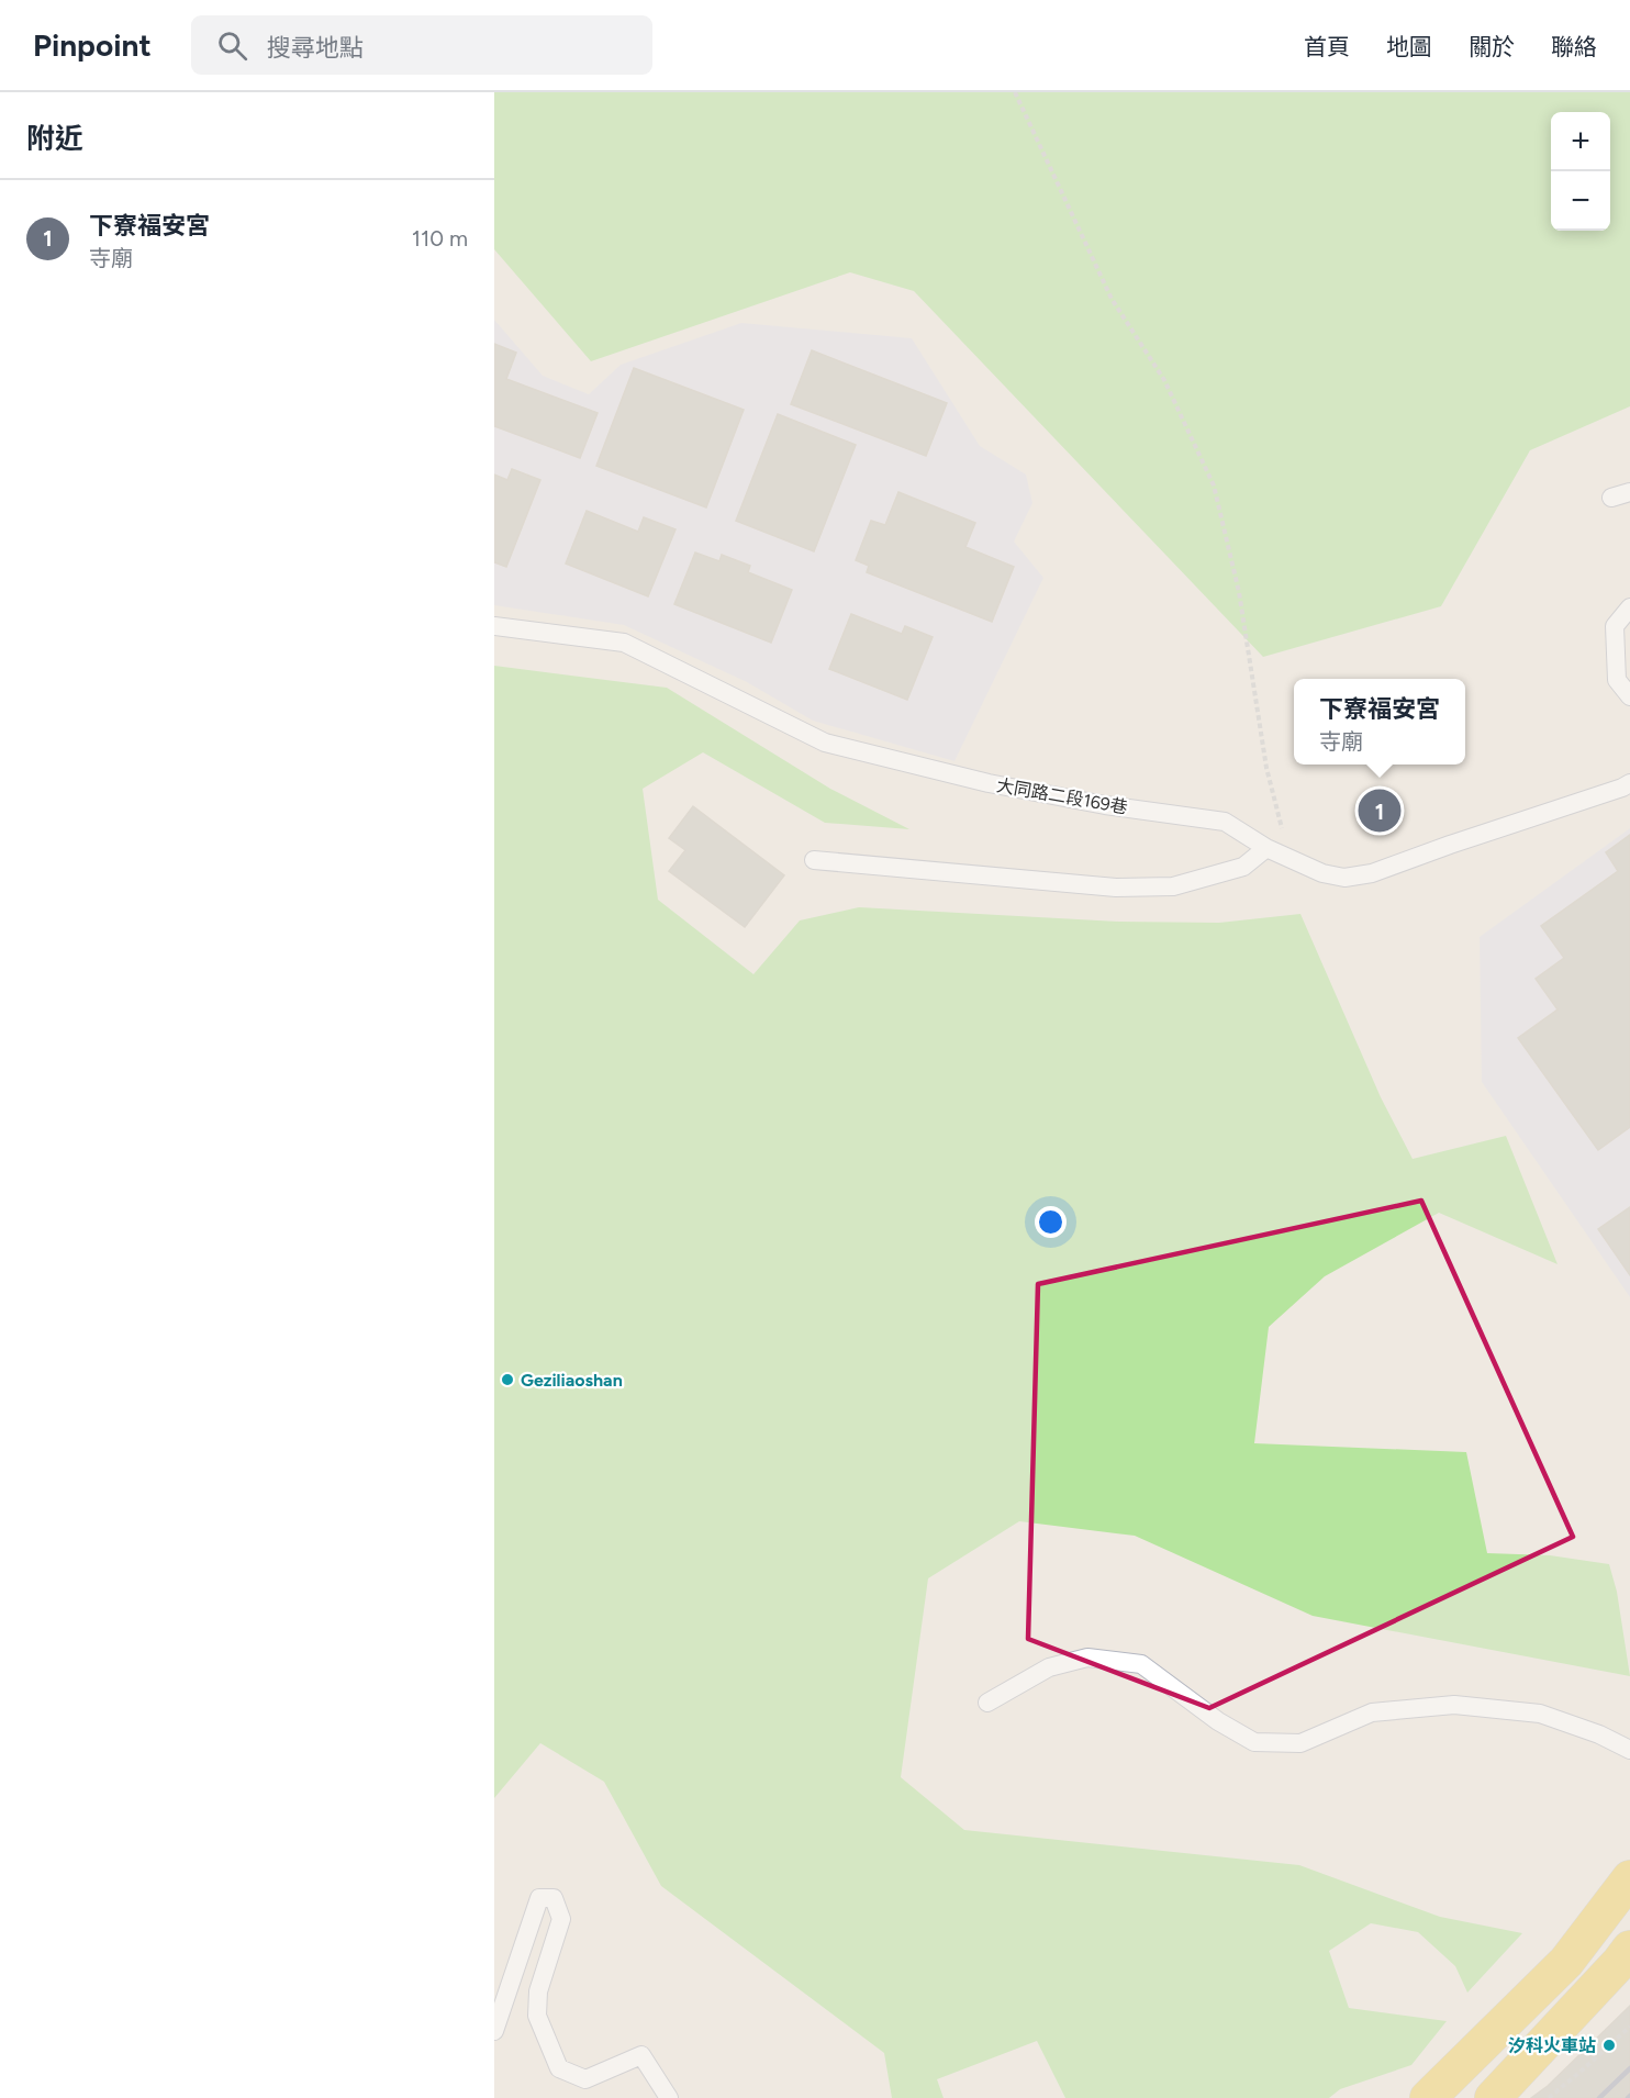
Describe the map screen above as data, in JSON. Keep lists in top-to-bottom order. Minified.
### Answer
{"streets":{"lane":["大同路二段169巷"]},"places":["Geziliaoshan","汐科火車站"],"page":{"header":"Pinpoint","search":"搜尋地點","nav":["首頁","地圖","關於","聯絡"],"heading":"附近","map_buttons":["+","−"],"list":[{"mark":"1","name":"下寮福安宮","note":"寺廟","value":"110 m"}],"popup":["下寮福安宮","寺廟"],"pins":"1"}}
